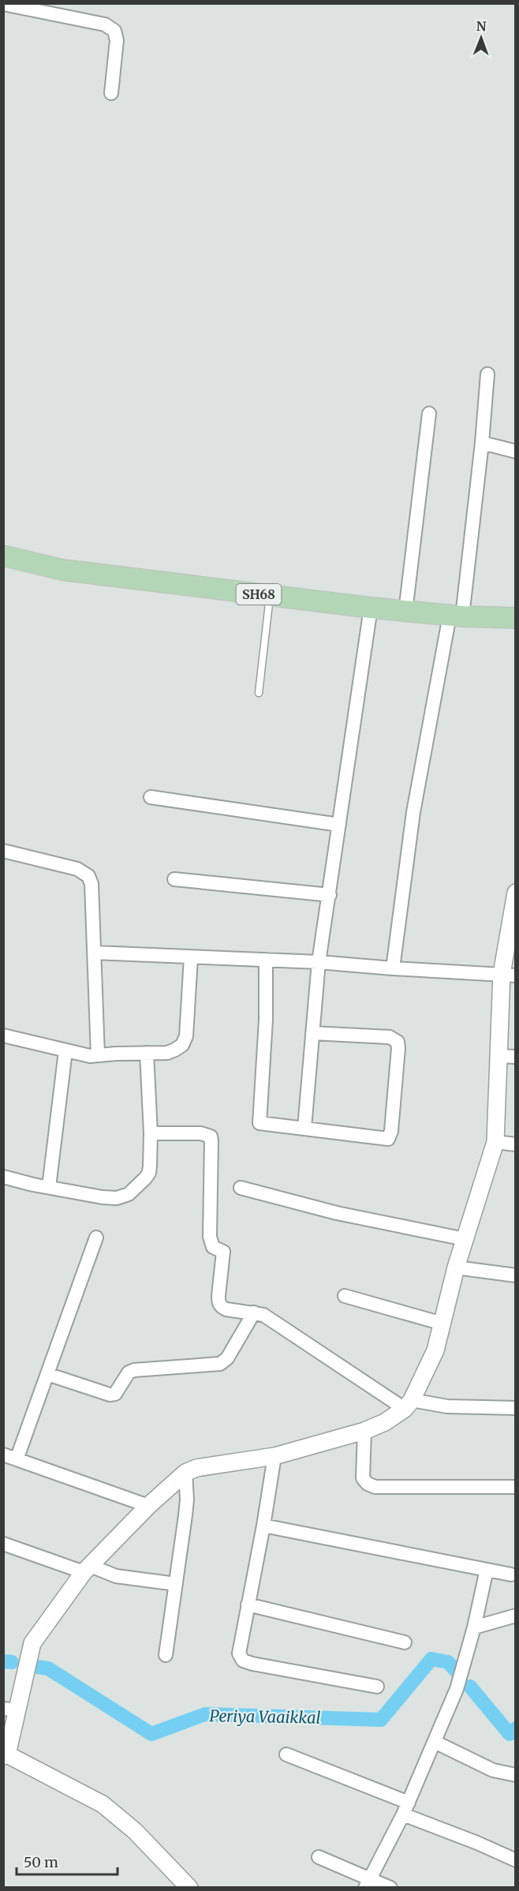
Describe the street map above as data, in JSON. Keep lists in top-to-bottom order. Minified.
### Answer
{"streets":{"main road":["SH68"]},"water":["Periya Vaaikkal"],"scale_bar":"50 m","north":"top"}
